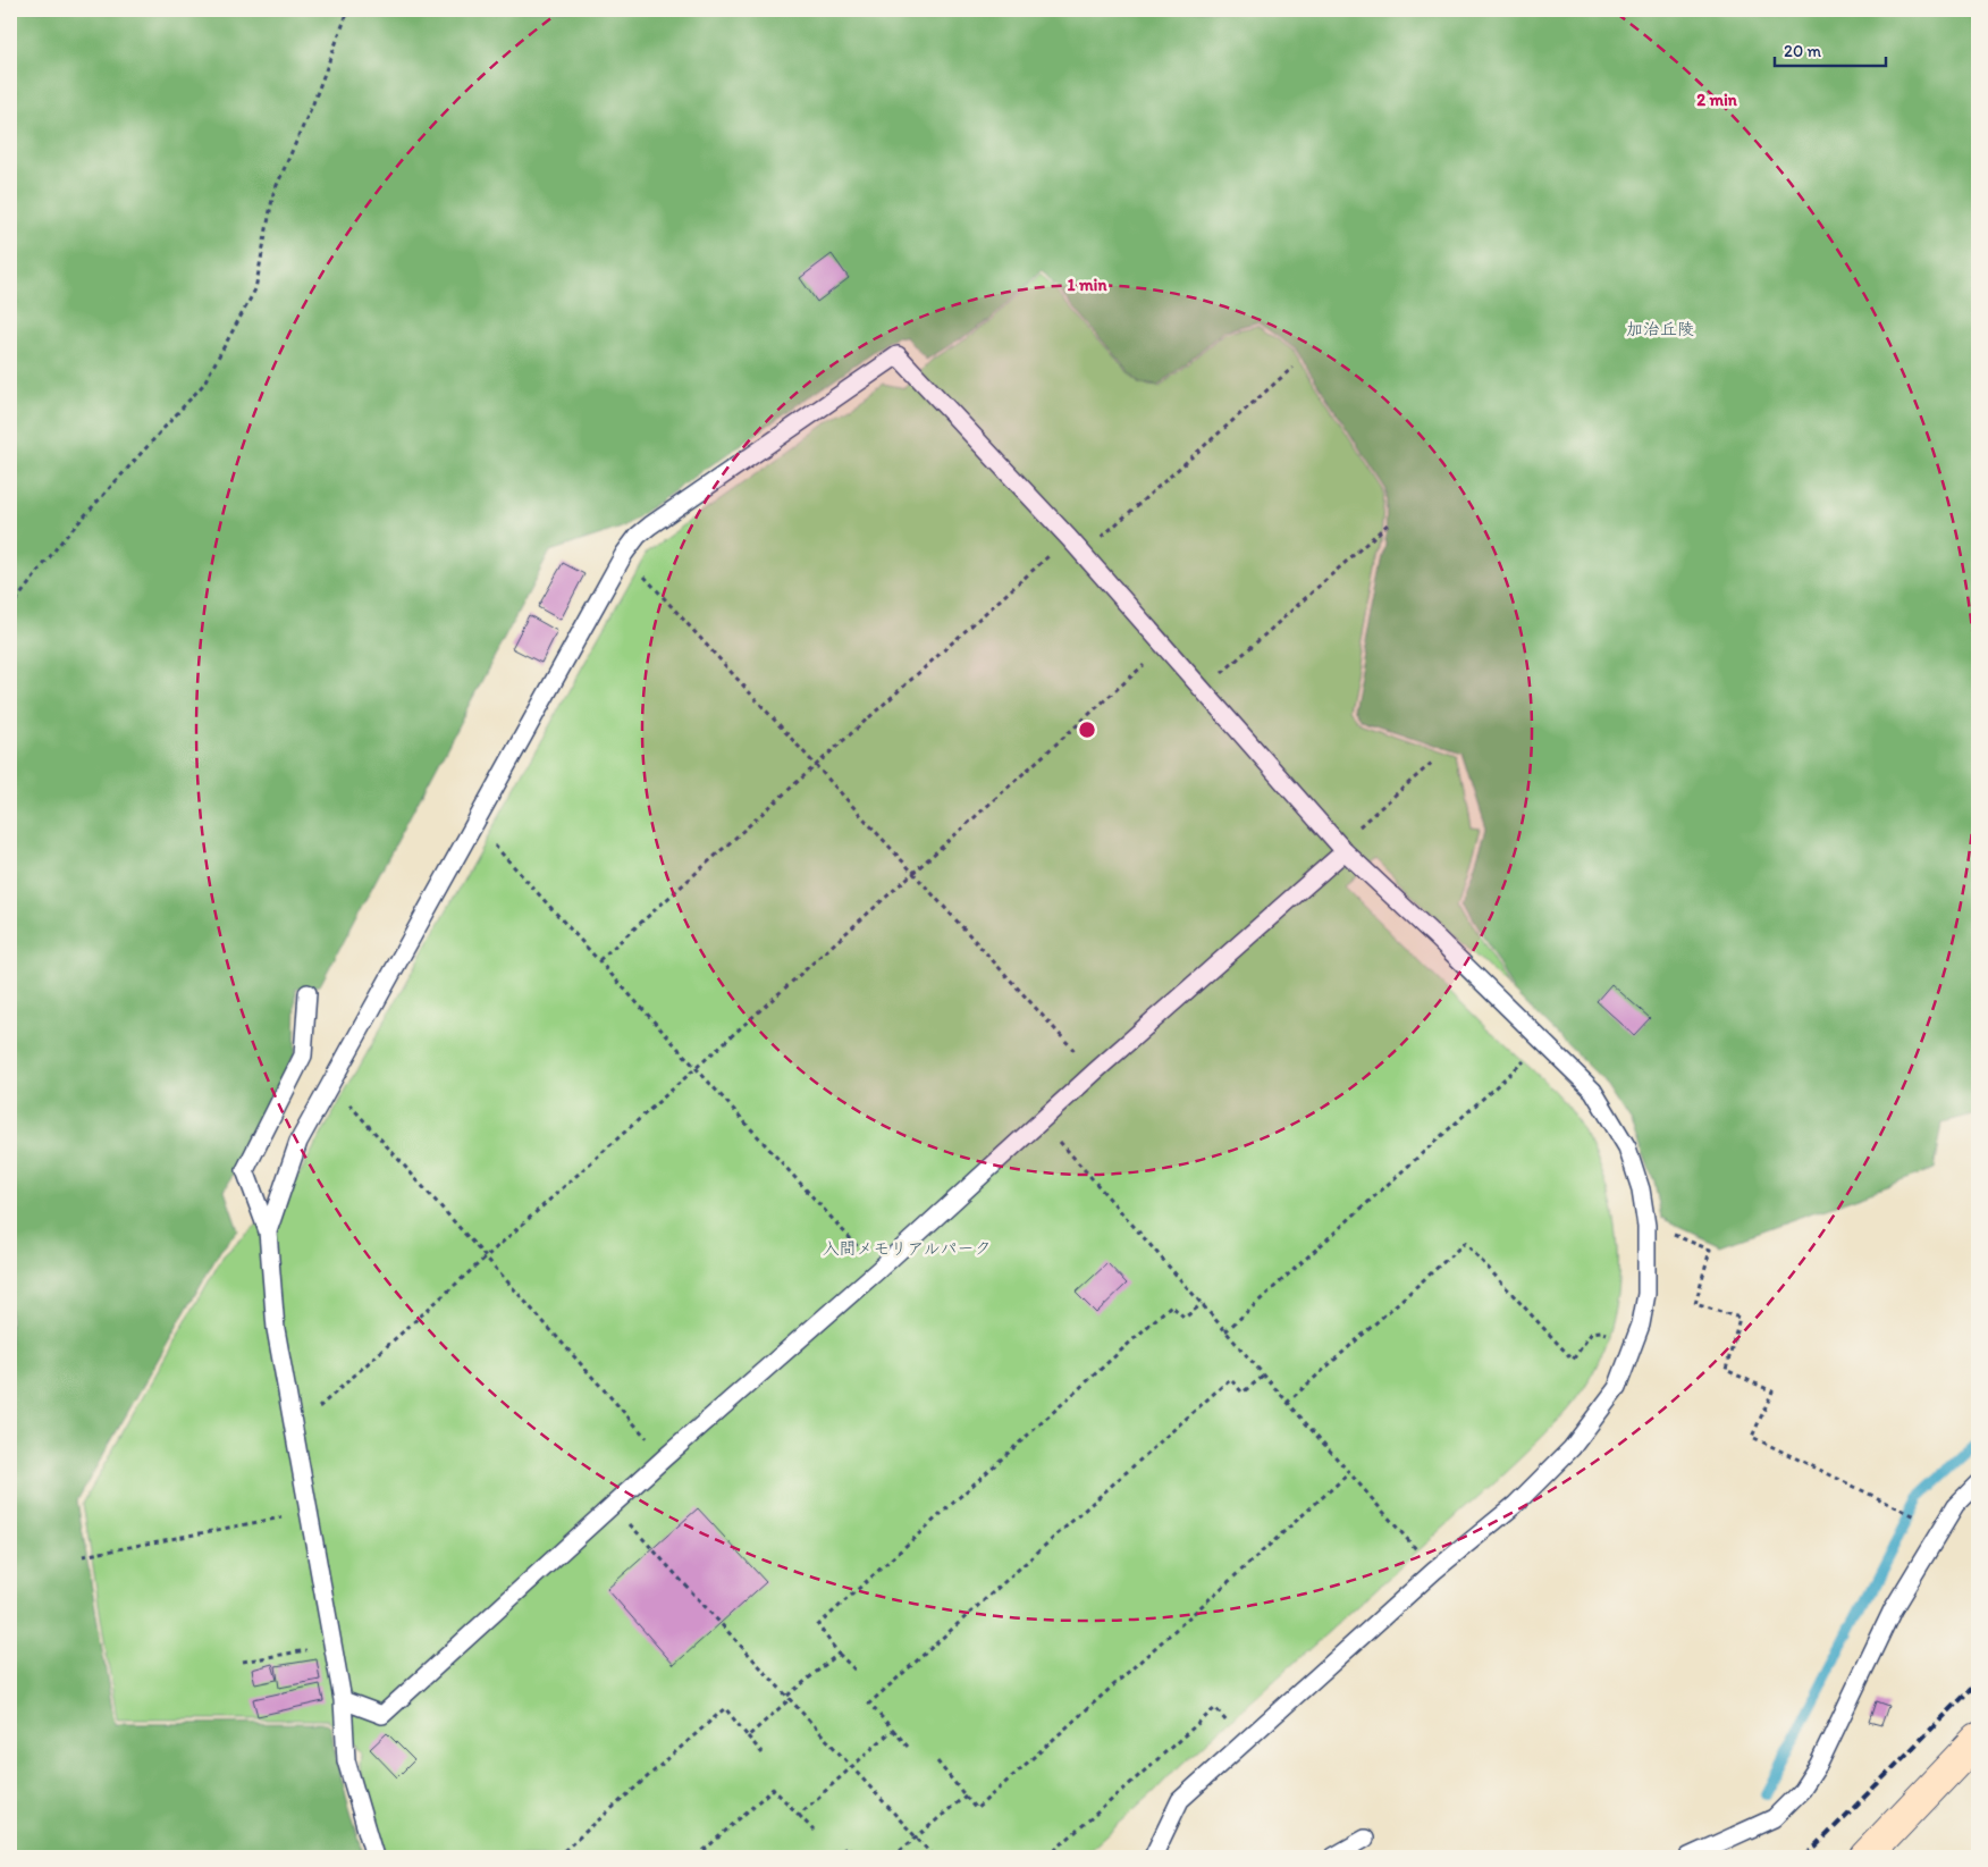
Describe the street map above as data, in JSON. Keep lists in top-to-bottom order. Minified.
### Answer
{"parks":["加治丘陵","入間メモリアルパーク"],"scale_bar":"20 m","rings":["2 min","1 min"]}
